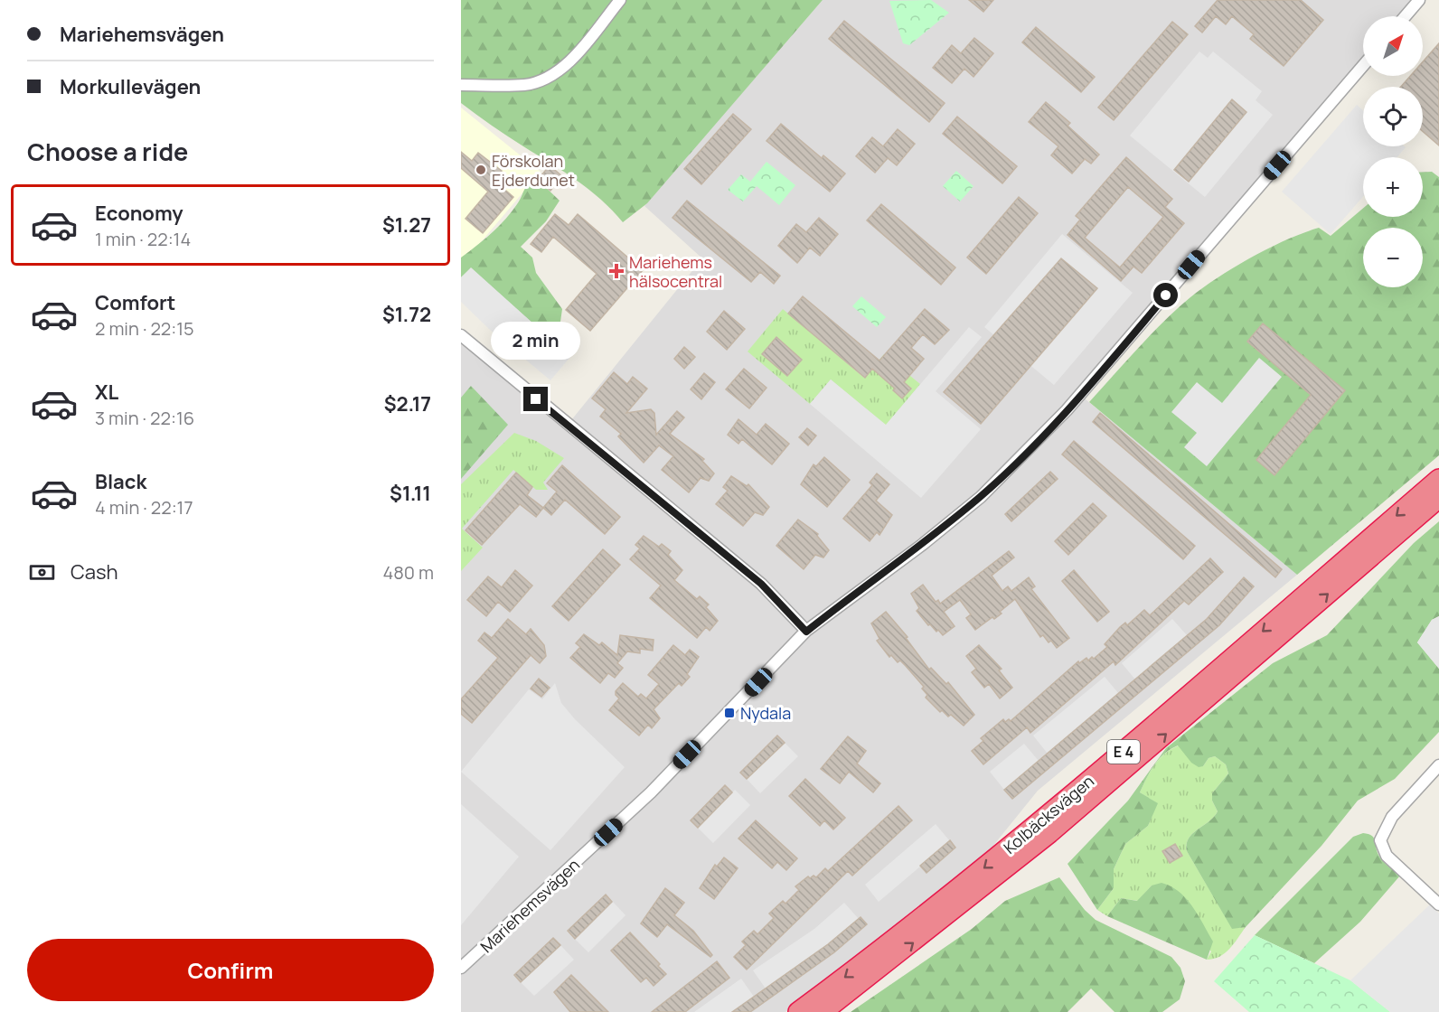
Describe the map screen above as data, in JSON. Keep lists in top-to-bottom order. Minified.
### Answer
{"streets":{"highway":["E 4","Kolbäcksvägen"],"street":["Mariehemsvägen"]},"places":{"other":["Förskolan Ejderdunet"],"health":["Mariehems hälsocentral"],"transit":["Nydala"]},"north":"top right","page":{"banner":["Mariehemsvägen","Morkullevägen"],"map_buttons":["+","−"],"heading":"Choose a ride","list":[{"name":"Economy","note":"1 min · 22:14","value":"$1.27"},{"name":"Comfort","note":"2 min · 22:15","value":"$1.72"},{"name":"XL","note":"3 min · 22:16","value":"$2.17"},{"name":"Black","note":"4 min · 22:17","value":"$1.11"}],"bubble":"2 min","pay":["Cash","480 m"],"buttons":"Confirm"}}
